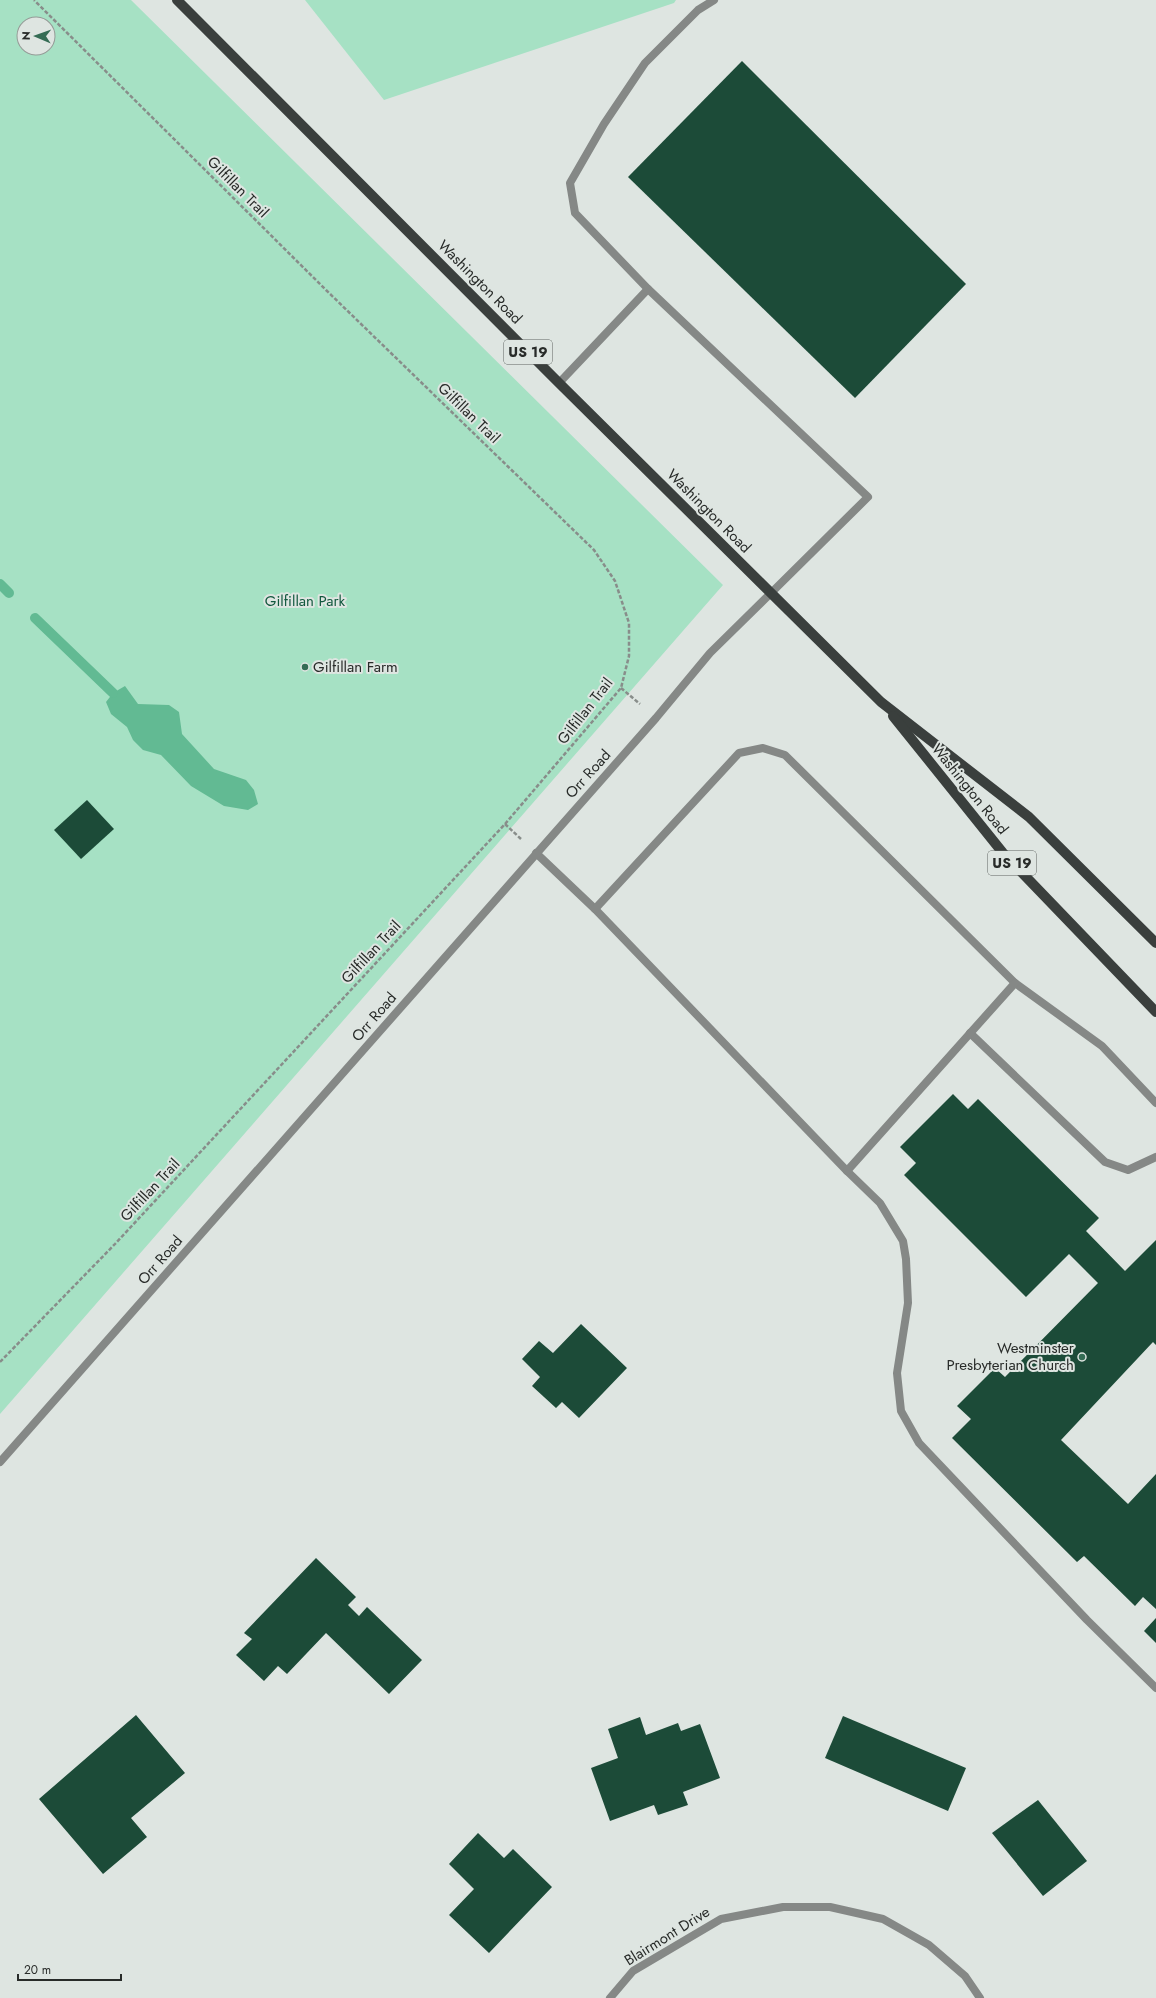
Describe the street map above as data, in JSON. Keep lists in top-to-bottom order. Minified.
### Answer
{"streets":{"main road":["Washington Road","US 19"],"street":["Orr Road","Blairmont Drive"],"path":["Gilfillan Trail"]},"crossings":[["Washington Road","Orr Road"]],"parks":["Gilfillan Park"],"places":["Gilfillan Farm","Westminster Presbyterian Church"],"scale_bar":"20 m","north":"left"}
